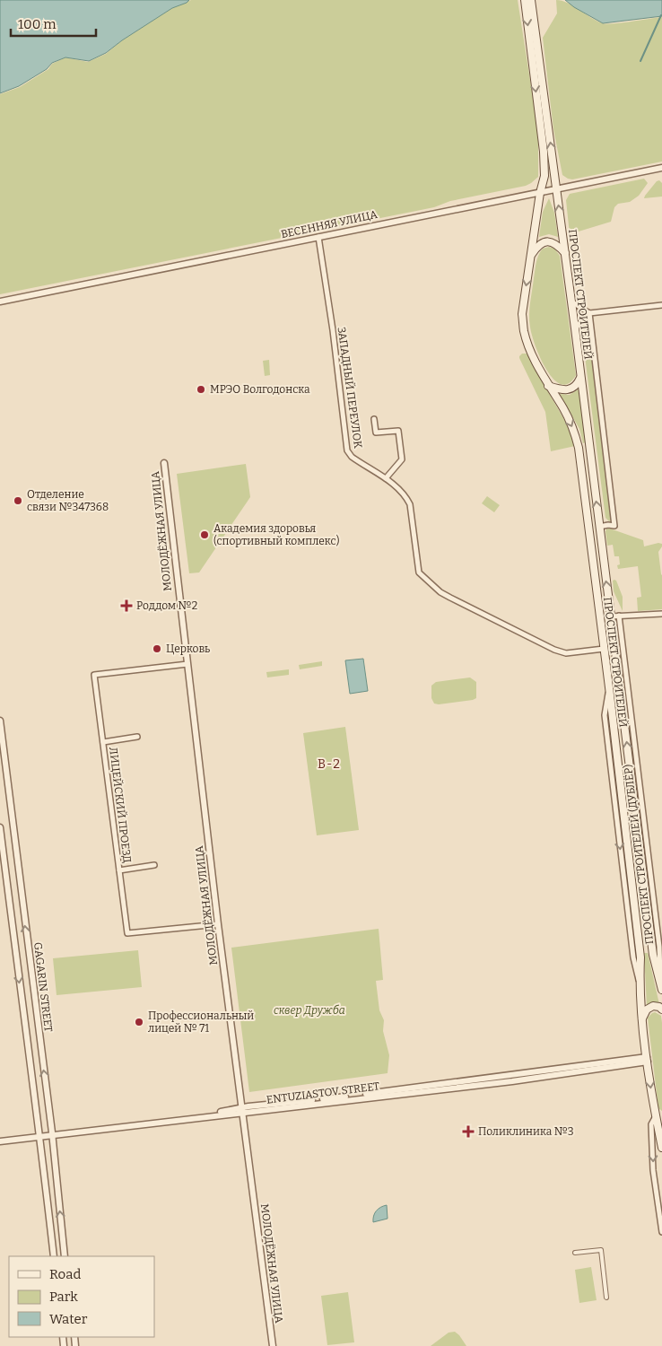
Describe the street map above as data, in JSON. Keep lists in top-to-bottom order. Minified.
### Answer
{"streets":{"main road":["ПРОСПЕКТ СТРОИТЕЛЕЙ"],"street":["ВЕСЕННЯЯ УЛИЦА","ЗАПАДНЫЙ ПЕРЕУЛОК","МОЛОДЁЖНАЯ УЛИЦА","ЛИЦЕЙСКИЙ ПРОЕЗД","ПРОСПЕКТ СТРОИТЕЛЕЙ (ДУБЛЁР)","GAGARIN STREET"]},"crossings":[["ВЕСЕННЯЯ УЛИЦА","ПРОСПЕКТ СТРОИТЕЛЕЙ"],["ВЕСЕННЯЯ УЛИЦА","ЗАПАДНЫЙ ПЕРЕУЛОК"],["ПРОСПЕКТ СТРОИТЕЛЕЙ","ЗАПАДНЫЙ ПЕРЕУЛОК"],["ПРОСПЕКТ СТРОИТЕЛЕЙ","ПРОСПЕКТ СТРОИТЕЛЕЙ (ДУБЛЁР)"],["МОЛОДЁЖНАЯ УЛИЦА","ЛИЦЕЙСКИЙ ПРОЕЗД"]],"districts":["В-2"],"parks":["сквер Дружба"],"places":{"other":["МРЭО Волгодонска","Отделение связи №347368","Академия здоровья (спортивный комплекс)","Церковь","Профессиональный лицей № 71"],"health":["Роддом №2","Поликлиника №3"]},"legend":["Road","Park","Water"],"scale_bar":"100 m"}
